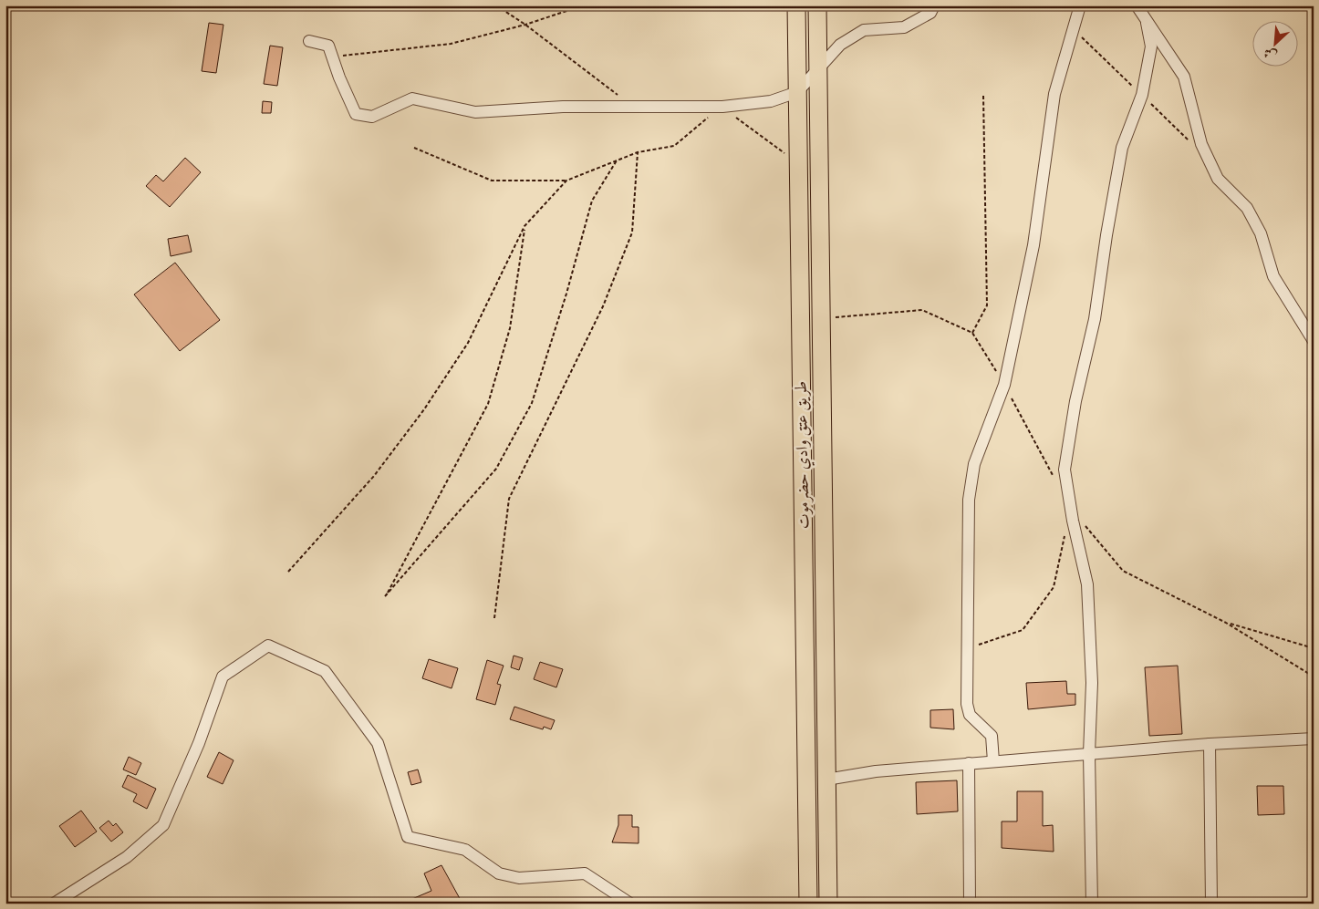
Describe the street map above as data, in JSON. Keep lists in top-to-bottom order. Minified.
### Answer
{"streets":{"main road":["طريق عتق وادي حضرموت"]},"north":"bottom left"}
